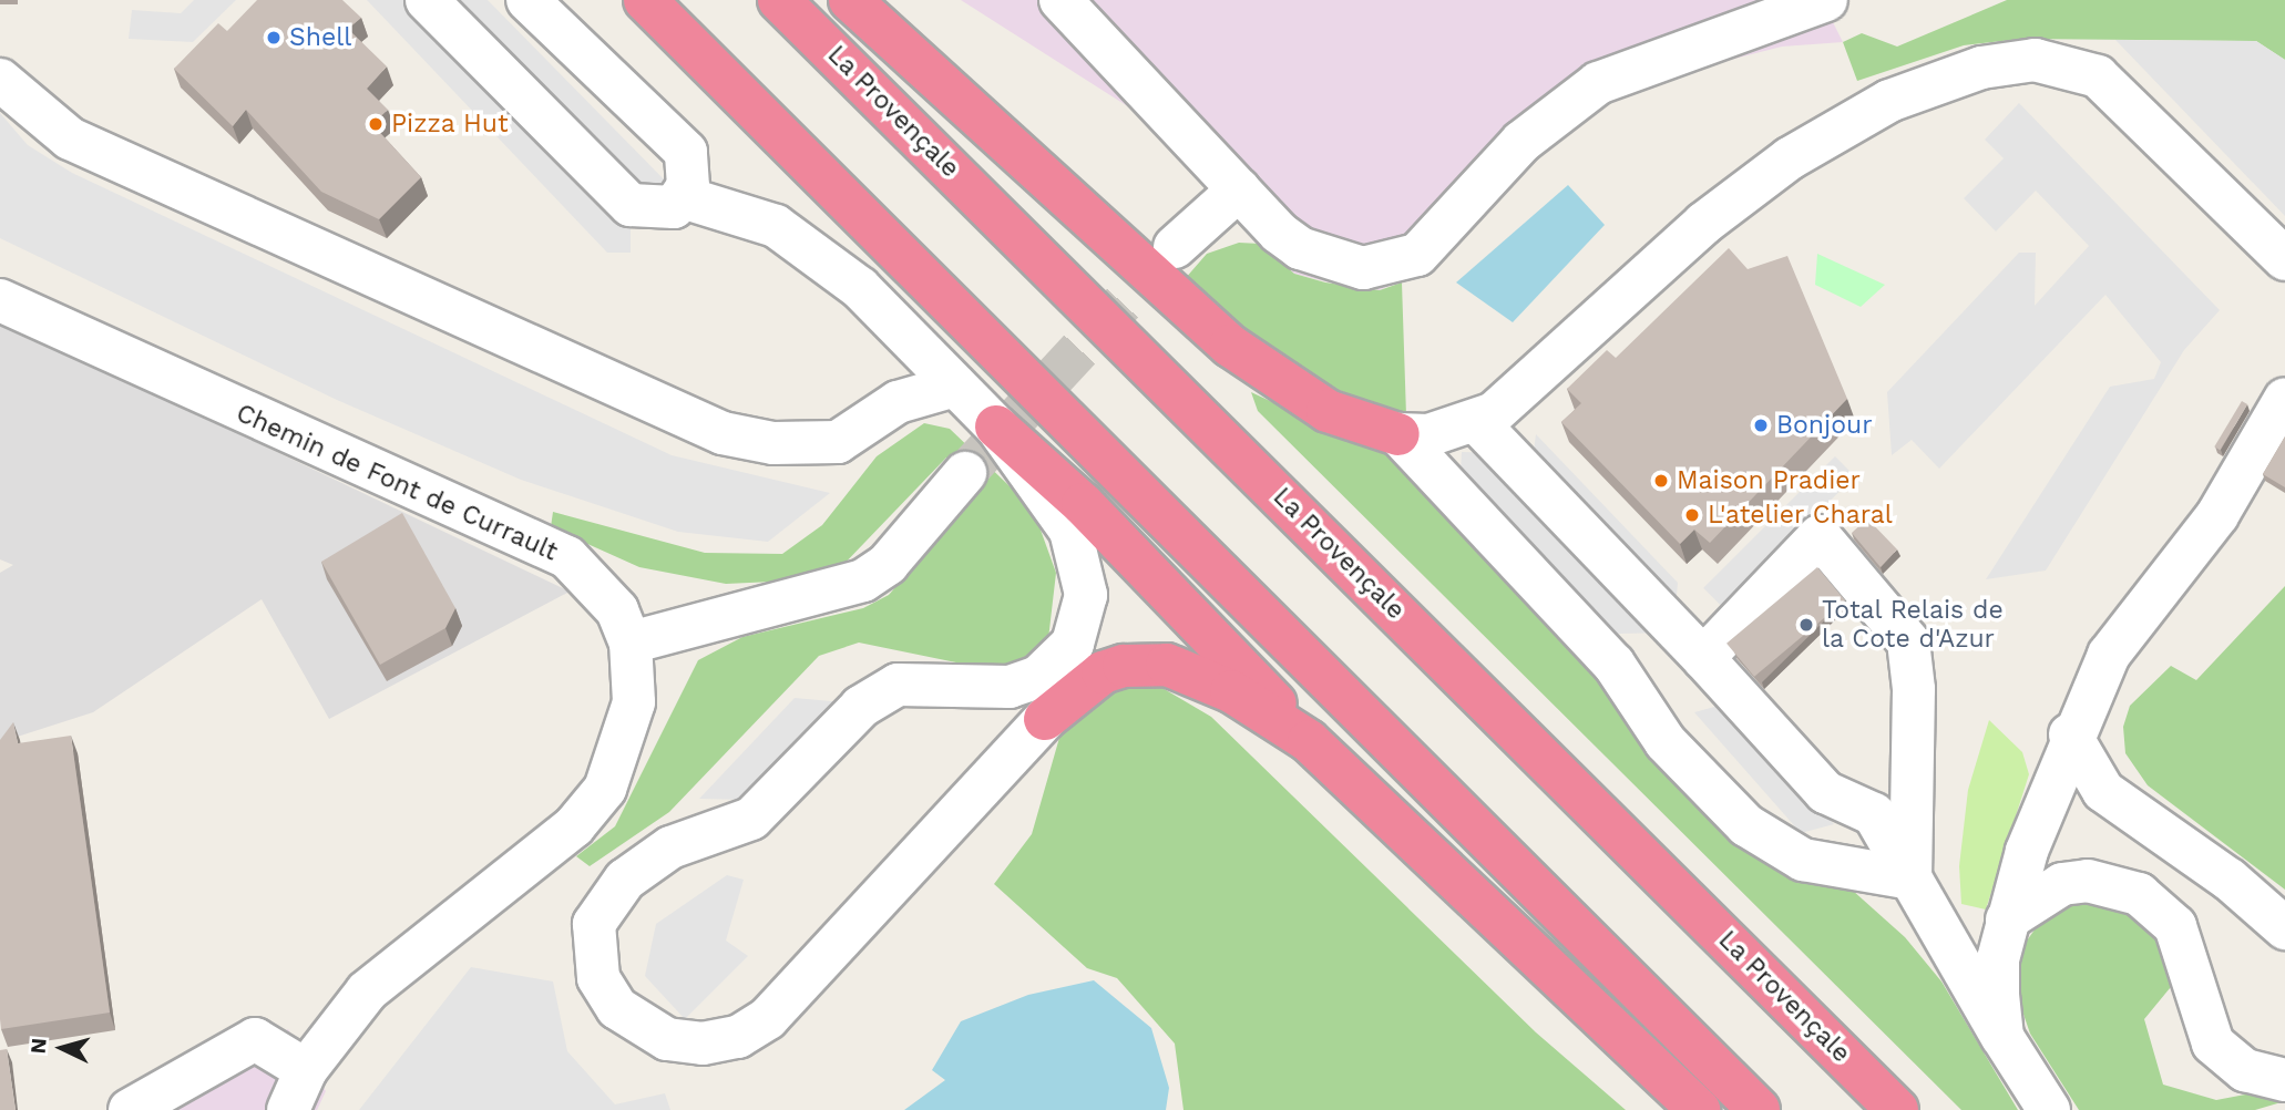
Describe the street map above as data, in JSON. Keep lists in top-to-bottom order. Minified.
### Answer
{"streets":{"highway":["La Provençale"],"street":["Chemin de Font de Currault"]},"places":["Shell","Pizza Hut","Bonjour","Maison Pradier","L'atelier Charal","Total Relais de la Cote d'Azur"],"north":"left"}
